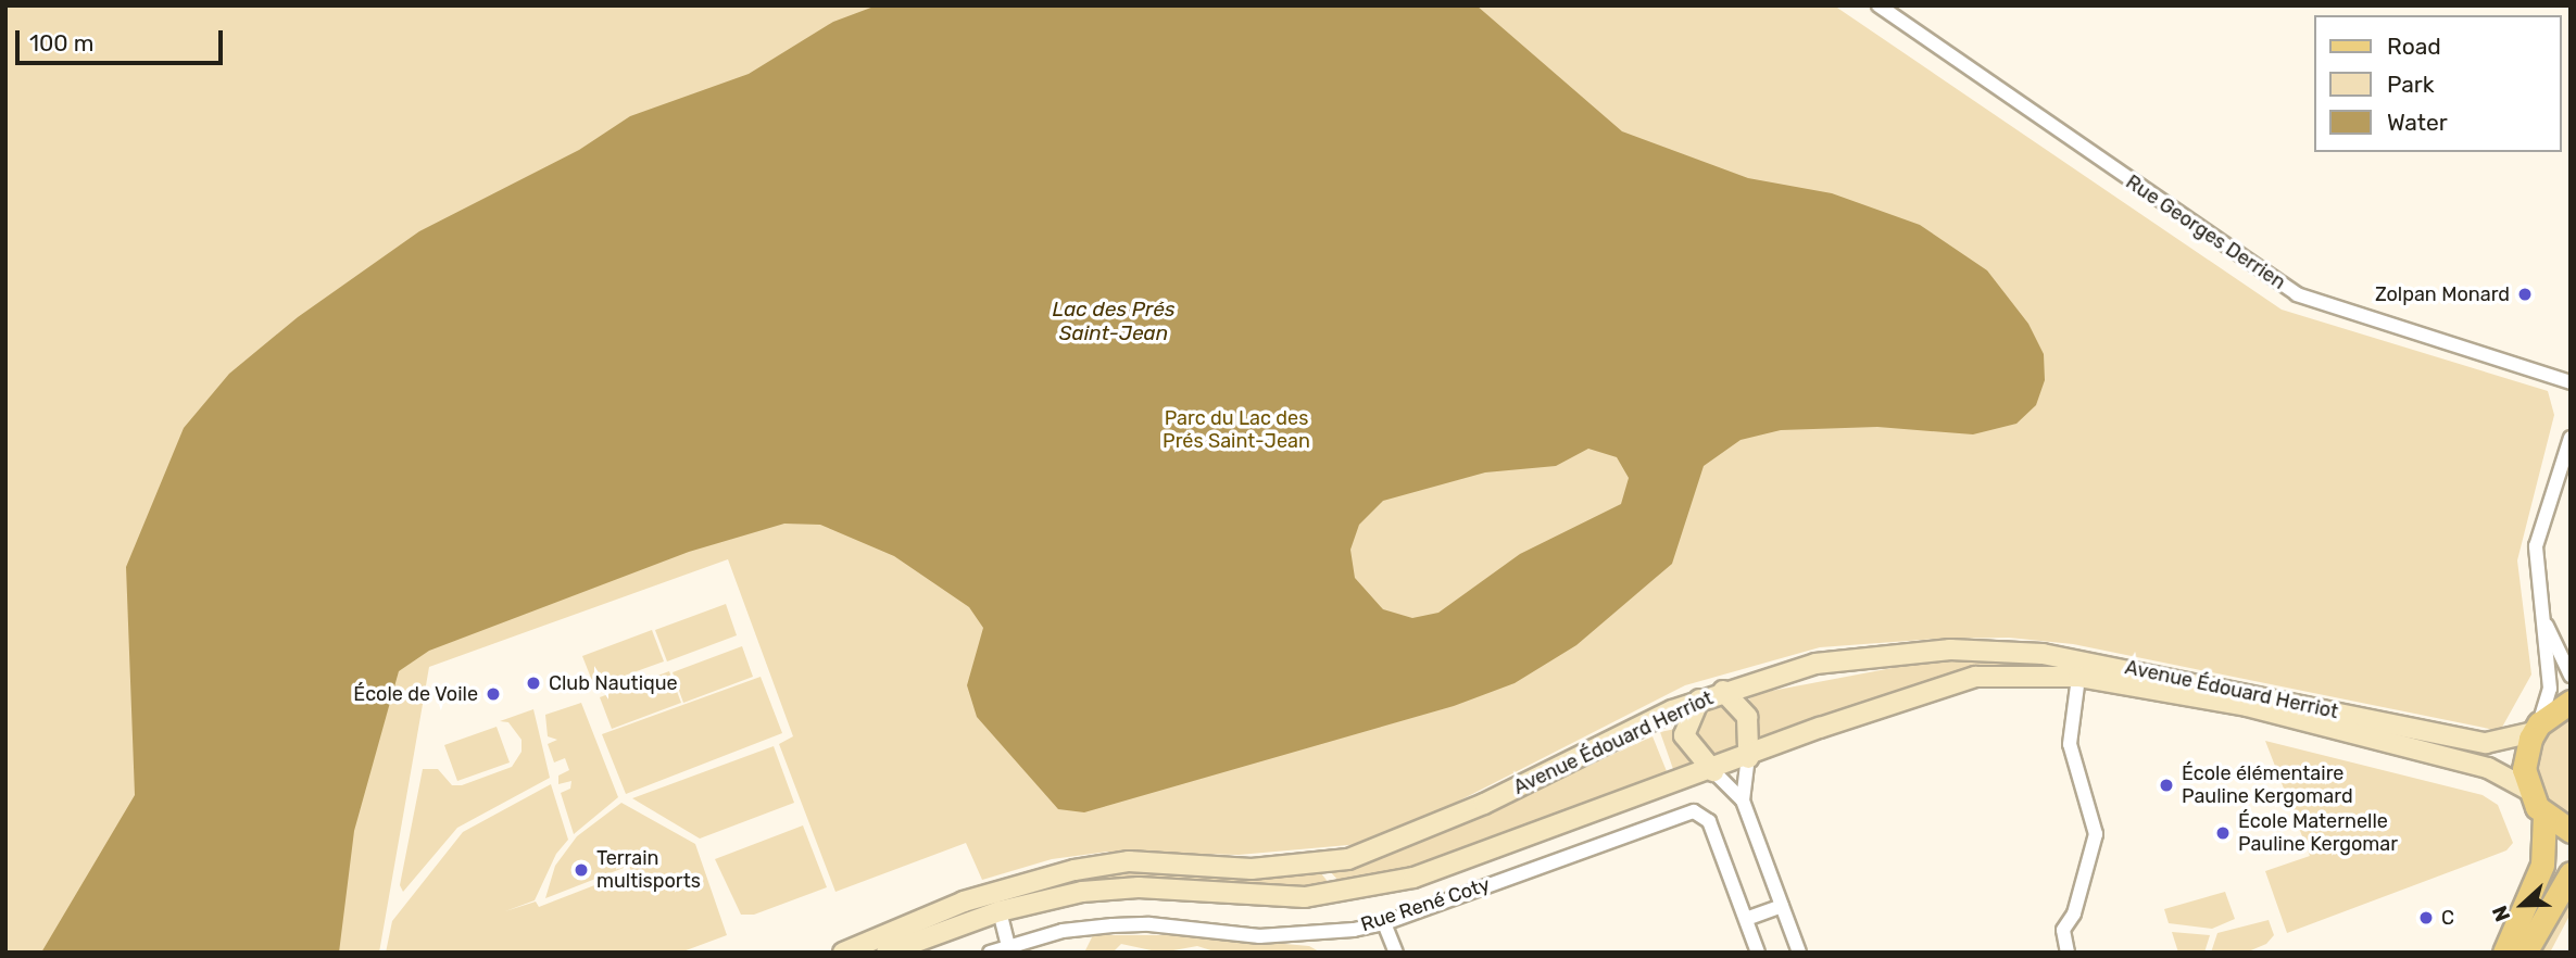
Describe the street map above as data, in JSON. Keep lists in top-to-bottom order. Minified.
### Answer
{"streets":{"main road":["Avenue Édouard Herriot"],"street":["Rue Georges Derrien","Rue René Coty"]},"water":["Lac des Prés Saint-Jean"],"parks":["Parc du Lac des Prés Saint-Jean"],"places":["Zolpan Monard","Club Nautique","École de Voile","École élémentaire Pauline Kergomard","École Maternelle Pauline Kergomar","Terrain multisports","C"],"legend":["Road","Park","Water"],"scale_bar":"100 m","north":"left"}
